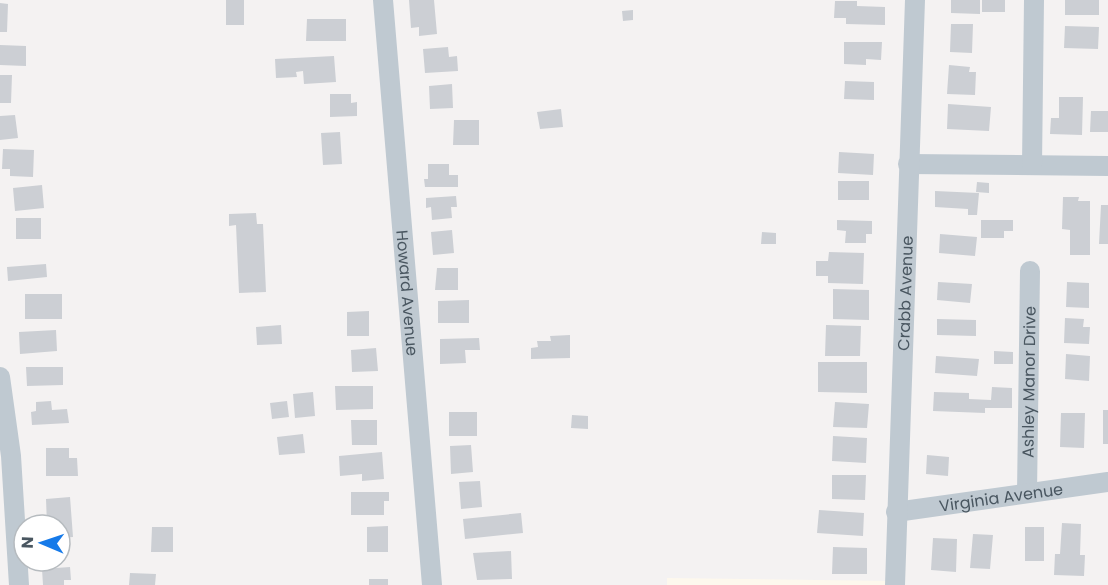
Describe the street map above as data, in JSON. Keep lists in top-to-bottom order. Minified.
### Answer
{"streets":{"street":["Crabb Avenue","Howard Avenue","Ashley Manor Drive","Virginia Avenue"]},"crossings":[["Crabb Avenue","Virginia Avenue"],["Ashley Manor Drive","Virginia Avenue"]],"north":"left"}
